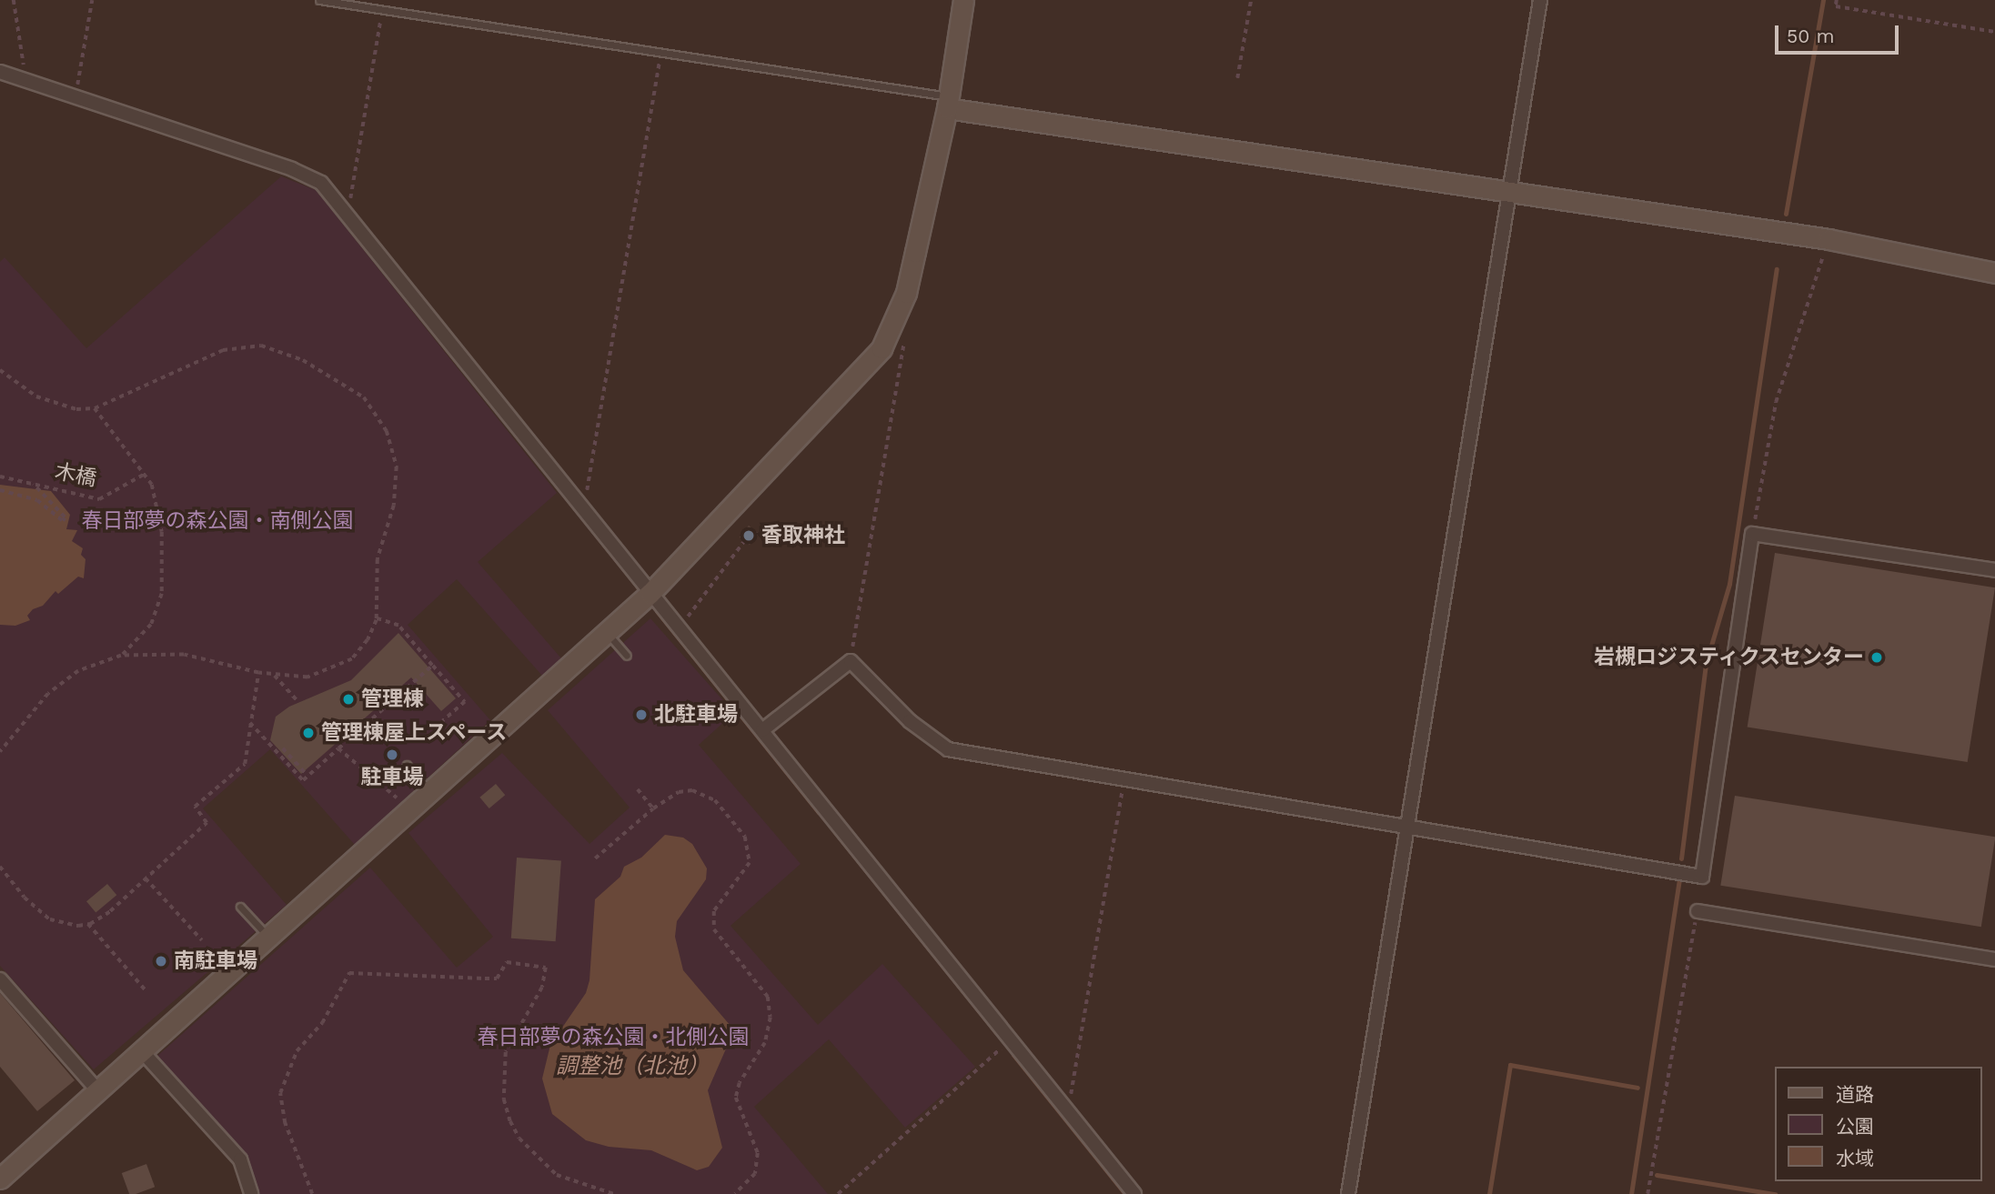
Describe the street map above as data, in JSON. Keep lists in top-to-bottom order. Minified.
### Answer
{"streets":{"path":["木橋"]},"water":["調整池（北池）"],"parks":["春日部夢の森公園・南側公園","春日部夢の森公園・北側公園"],"places":["香取神社","岩槻ロジスティクスセンター","管理棟","北駐車場","管理棟屋上スペース","駐車場","南駐車場"],"legend":["道路","公園","水域"],"scale_bar":"50 m"}
